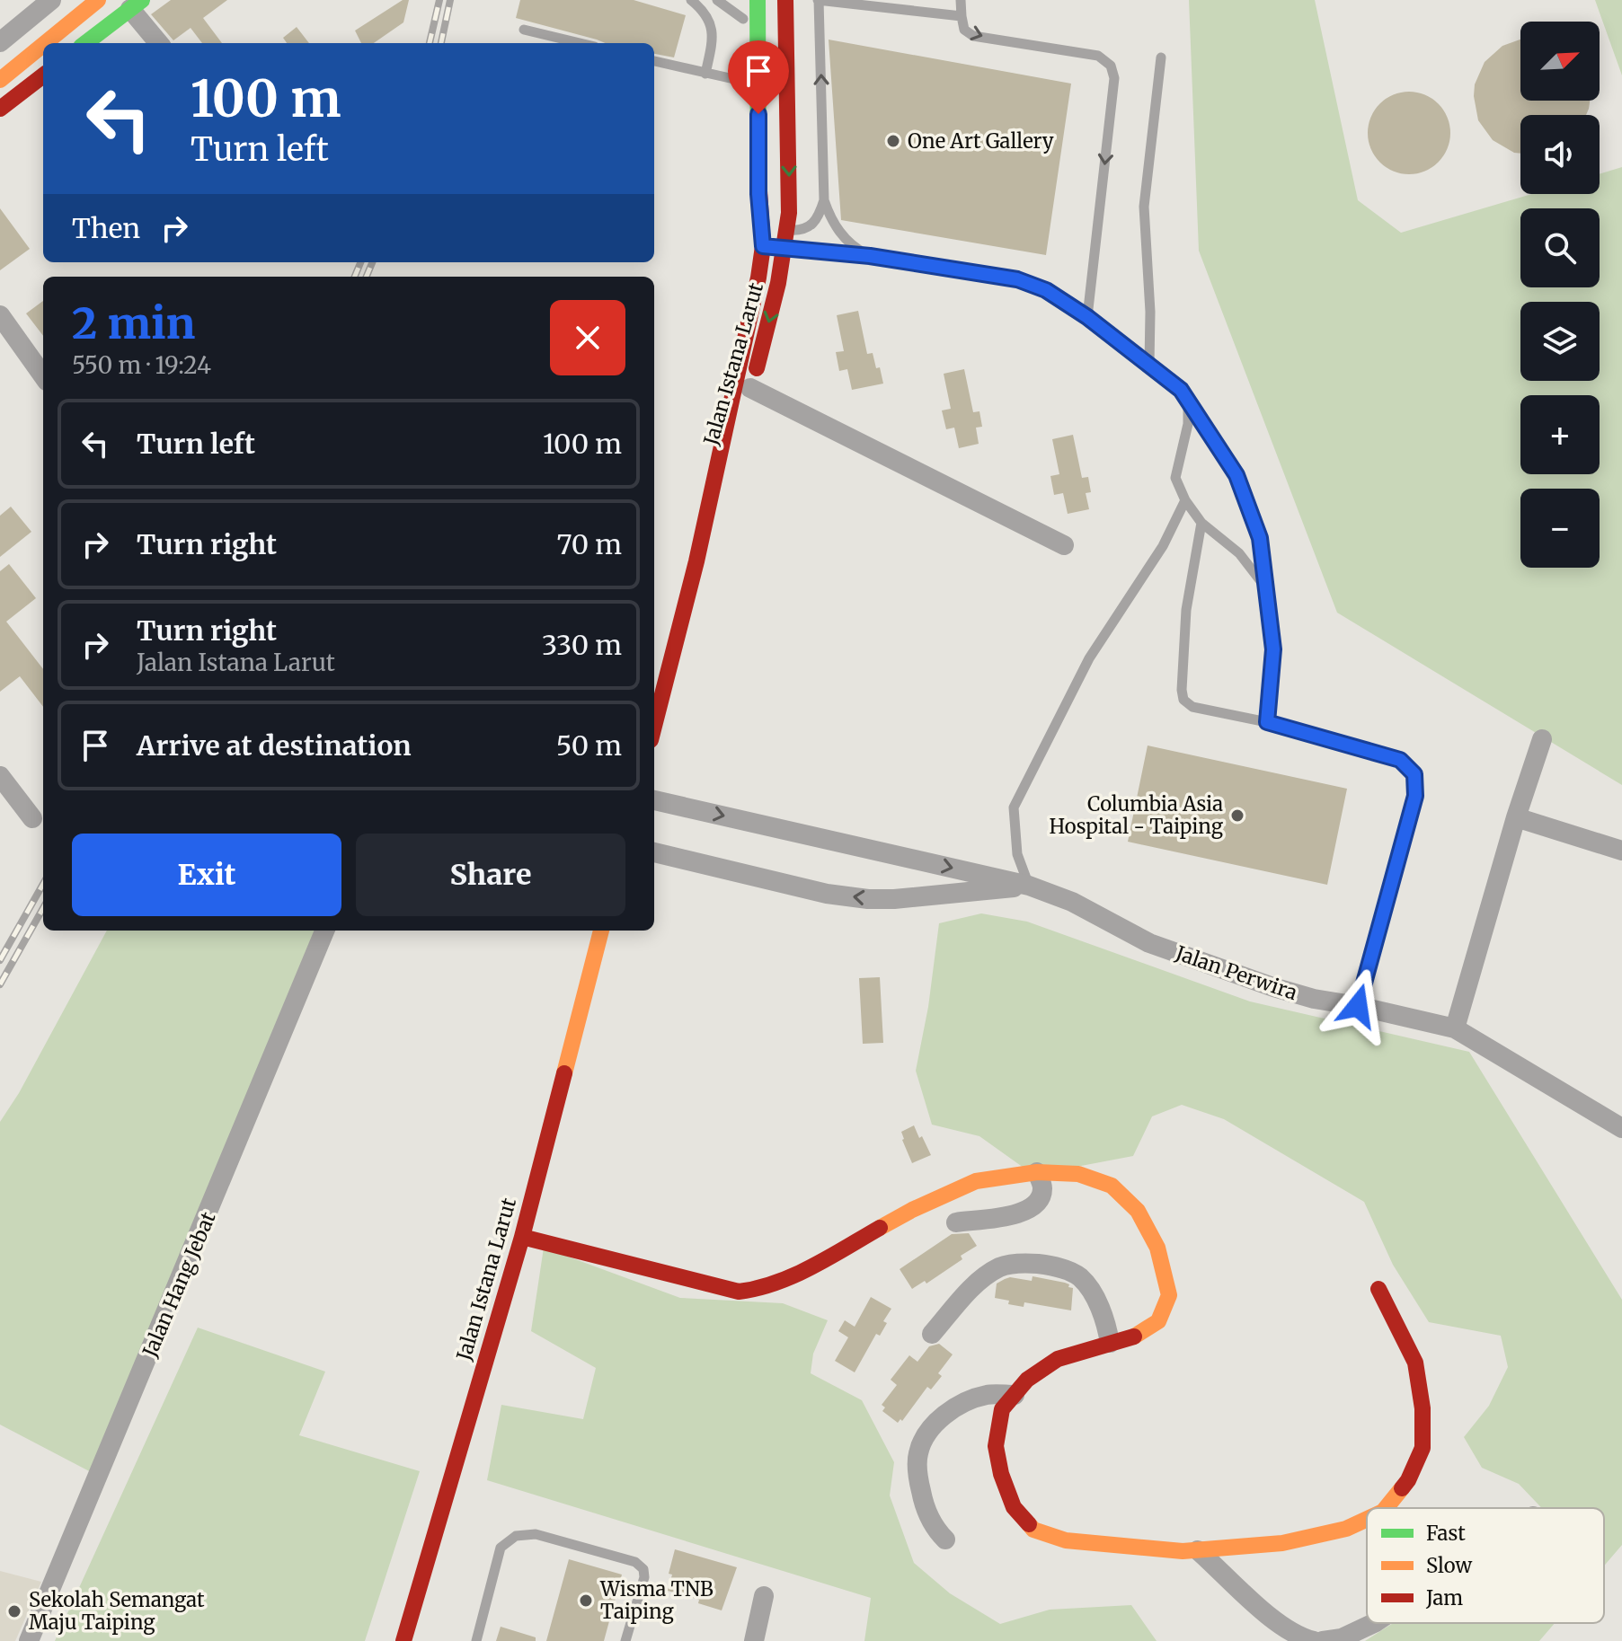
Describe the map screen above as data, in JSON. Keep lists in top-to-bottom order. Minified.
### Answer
{"streets":{"main road":["Jalan Istana Larut"],"street":["Jalan Perwira","Jalan Hang Jebat"]},"places":["One Art Gallery","Columbia Asia Hospital - Taiping","Wisma TNB Taiping","Sekolah Semangat Maju Taiping"],"legend":["Fast","Slow","Jam"],"north":"top right","page":{"map_buttons":["+","−"],"turn":["100 m","Turn left"],"then":"Then","heading":["2 min","550 m · 19:24"],"list":[{"name":"Turn left","value":"100 m"},{"name":"Turn right","value":"70 m"},{"name":"Turn right","note":"Jalan Istana Larut","value":"330 m"},{"name":"Arrive at destination","value":"50 m"}],"buttons":["Exit","Share"]}}
